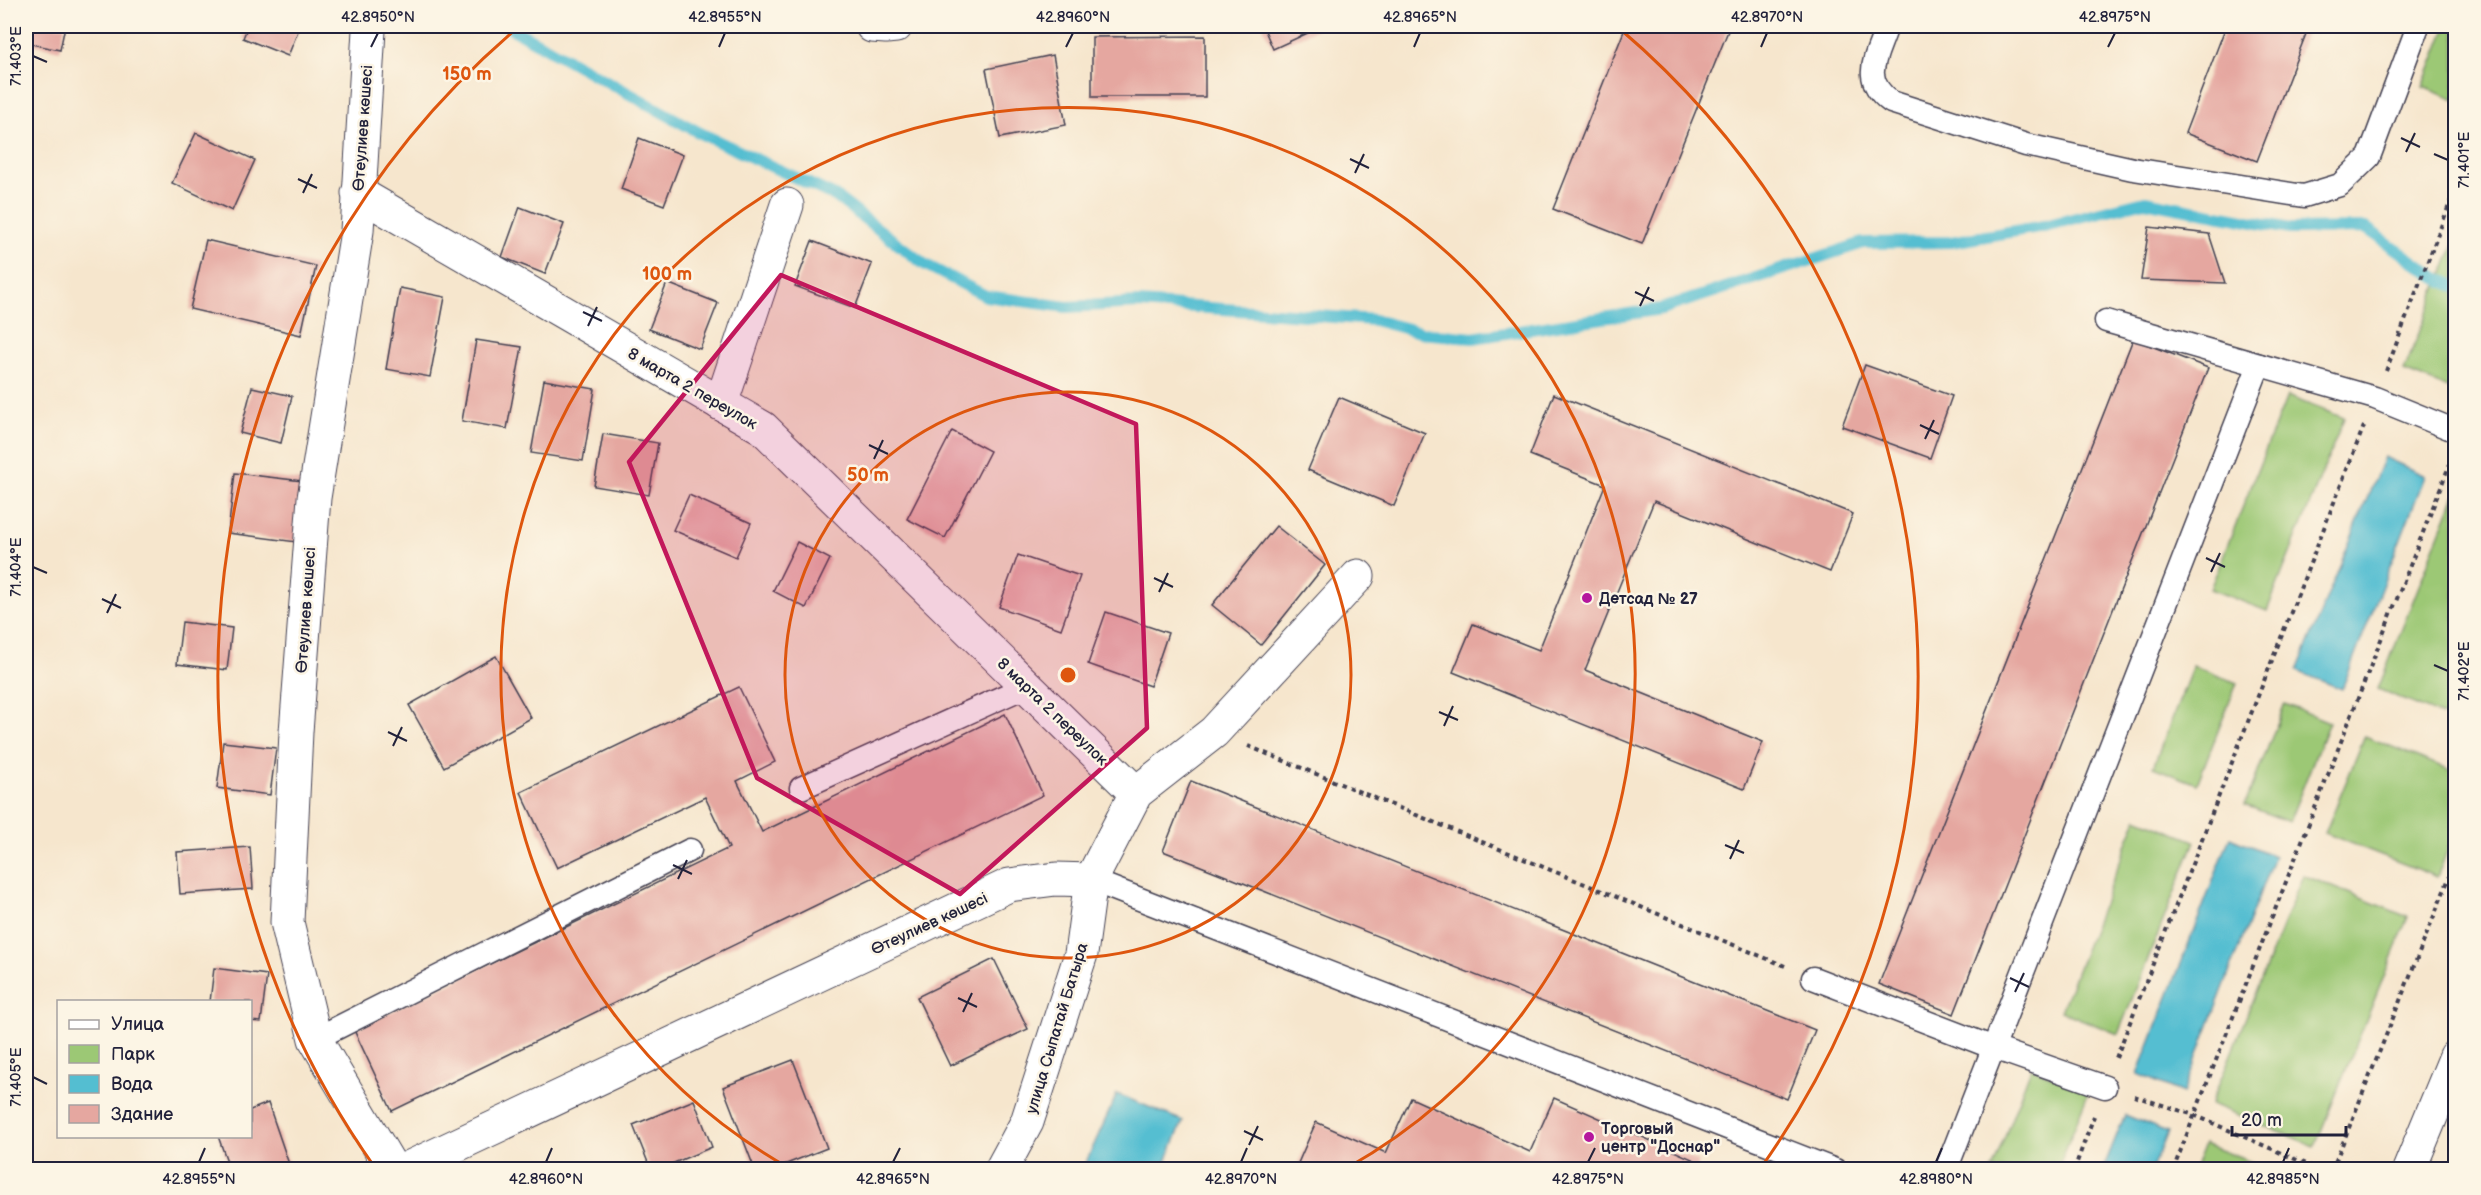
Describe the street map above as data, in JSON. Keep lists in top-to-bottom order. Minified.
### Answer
{"streets":{"street":["Өтеулиев көшесі","8 марта 2 переулок","улица Сыпатай Батыра"]},"crossings":[["Өтеулиев көшесі","8 марта 2 переулок"],["Өтеулиев көшесі","улица Сыпатай Батыра"]],"places":["Детсад № 27","Торговый центр \"Доснар\""],"legend":["Улица","Парк","Вода","Здание"],"scale_bar":"20 m","coordinates":["42.8950°N","42.8955°N","42.8960°N","42.8965°N","42.8970°N","42.8975°N","71.403°E","71.401°E","71.404°E","71.402°E","71.405°E","42.8980°N","42.8985°N"],"rings":["150 m","100 m","50 m"]}
